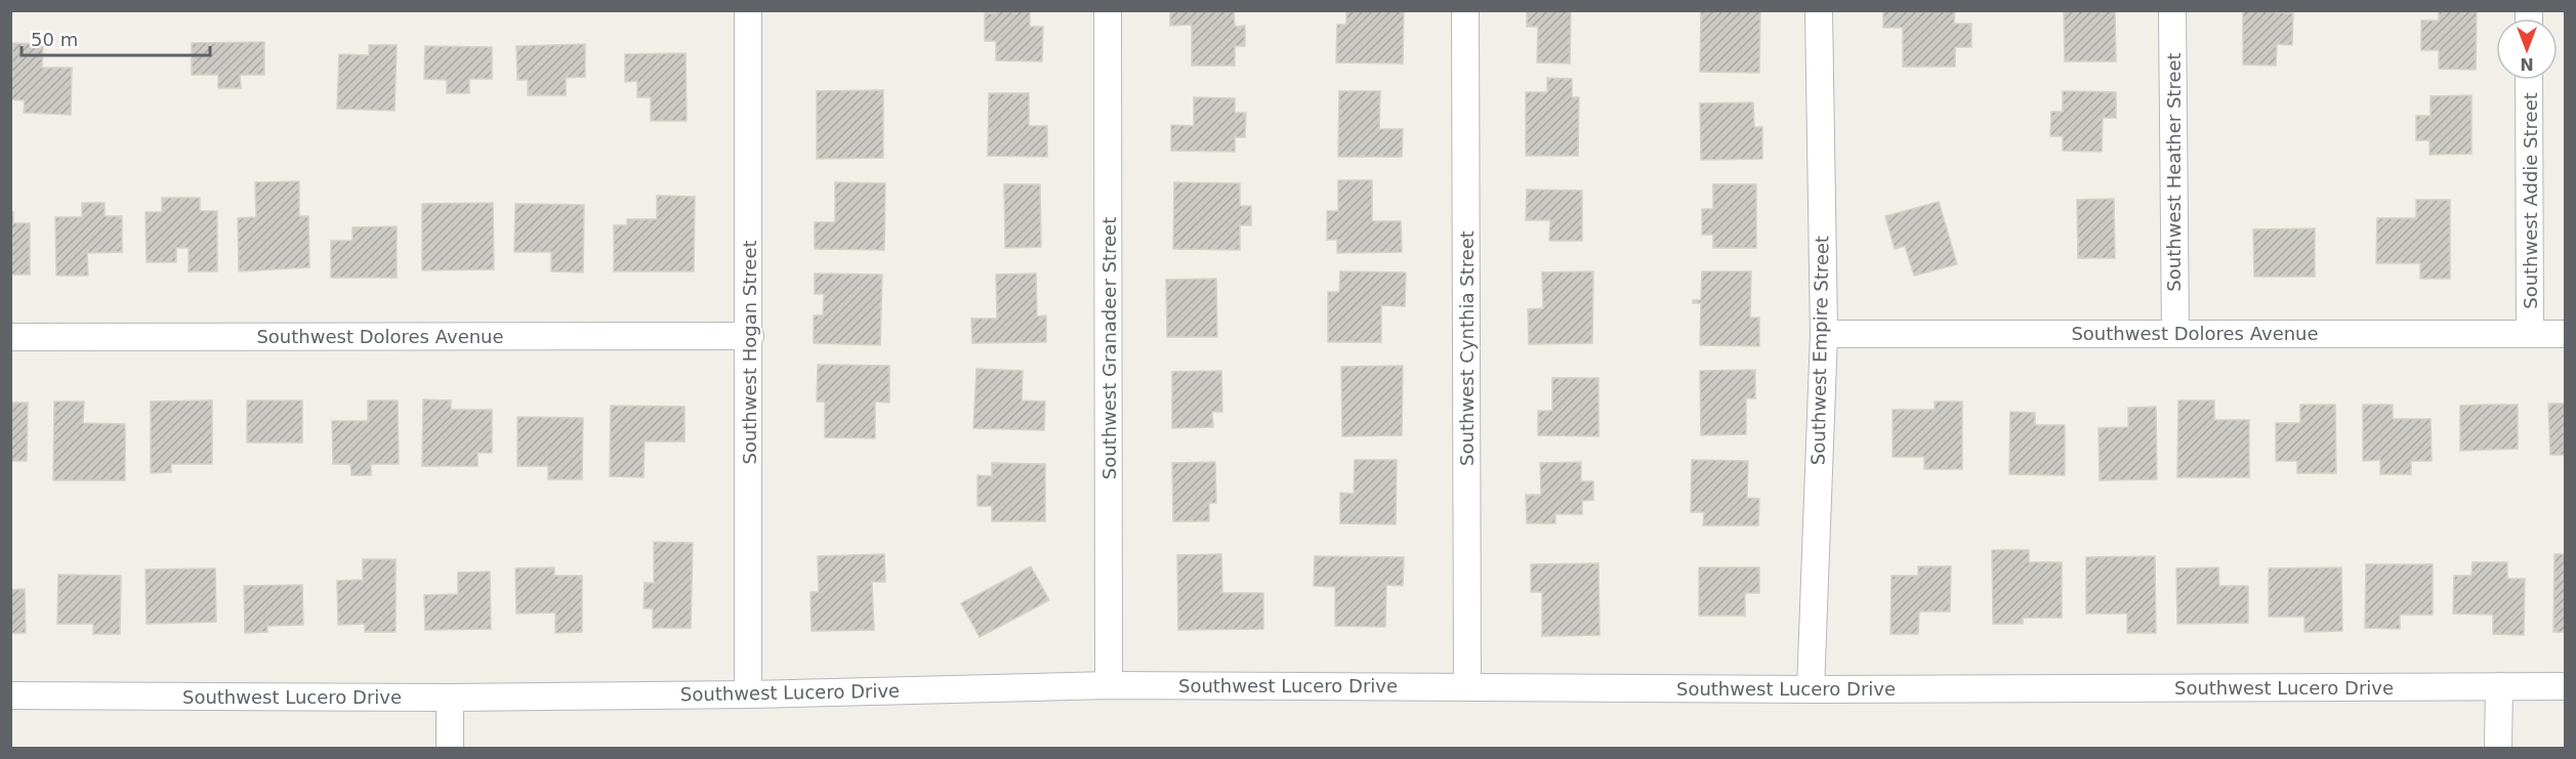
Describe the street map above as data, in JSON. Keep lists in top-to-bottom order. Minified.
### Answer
{"streets":{"street":["Southwest Heather Street","Southwest Addie Street","Southwest Dolores Avenue","Southwest Granadeer Street","Southwest Cynthia Street","Southwest Empire Street","Southwest Hogan Street","Southwest Lucero Drive"]},"crossings":[["Southwest Heather Street","Southwest Dolores Avenue"],["Southwest Addie Street","Southwest Dolores Avenue"],["Southwest Dolores Avenue","Southwest Empire Street"],["Southwest Dolores Avenue","Southwest Hogan Street"],["Southwest Granadeer Street","Southwest Lucero Drive"],["Southwest Cynthia Street","Southwest Lucero Drive"],["Southwest Empire Street","Southwest Lucero Drive"],["Southwest Hogan Street","Southwest Lucero Drive"]],"scale_bar":"50 m","north":"bottom"}
